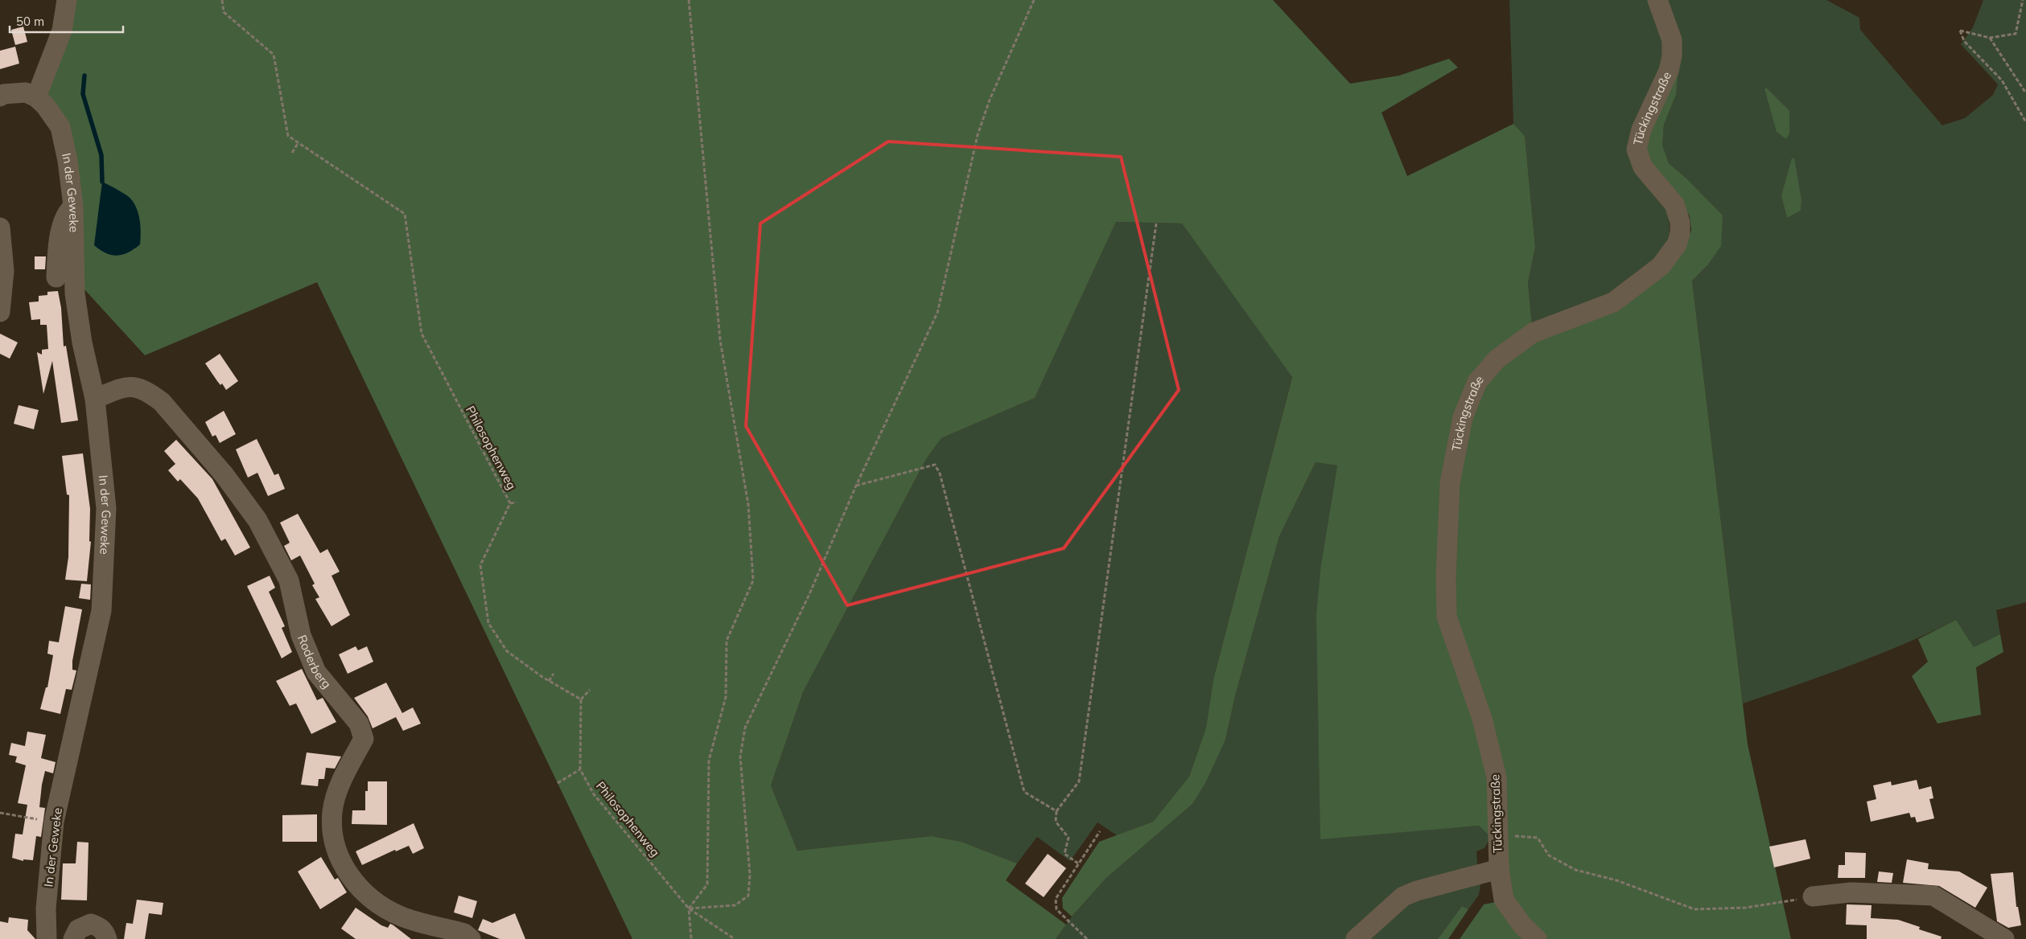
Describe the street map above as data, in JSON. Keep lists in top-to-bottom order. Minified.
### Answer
{"streets":{"street":["Tückingstraße","In der Geweke","Roderberg"],"path":["Philosophenweg"]},"crossings":[["In der Geweke","Roderberg"]],"scale_bar":"50 m"}
